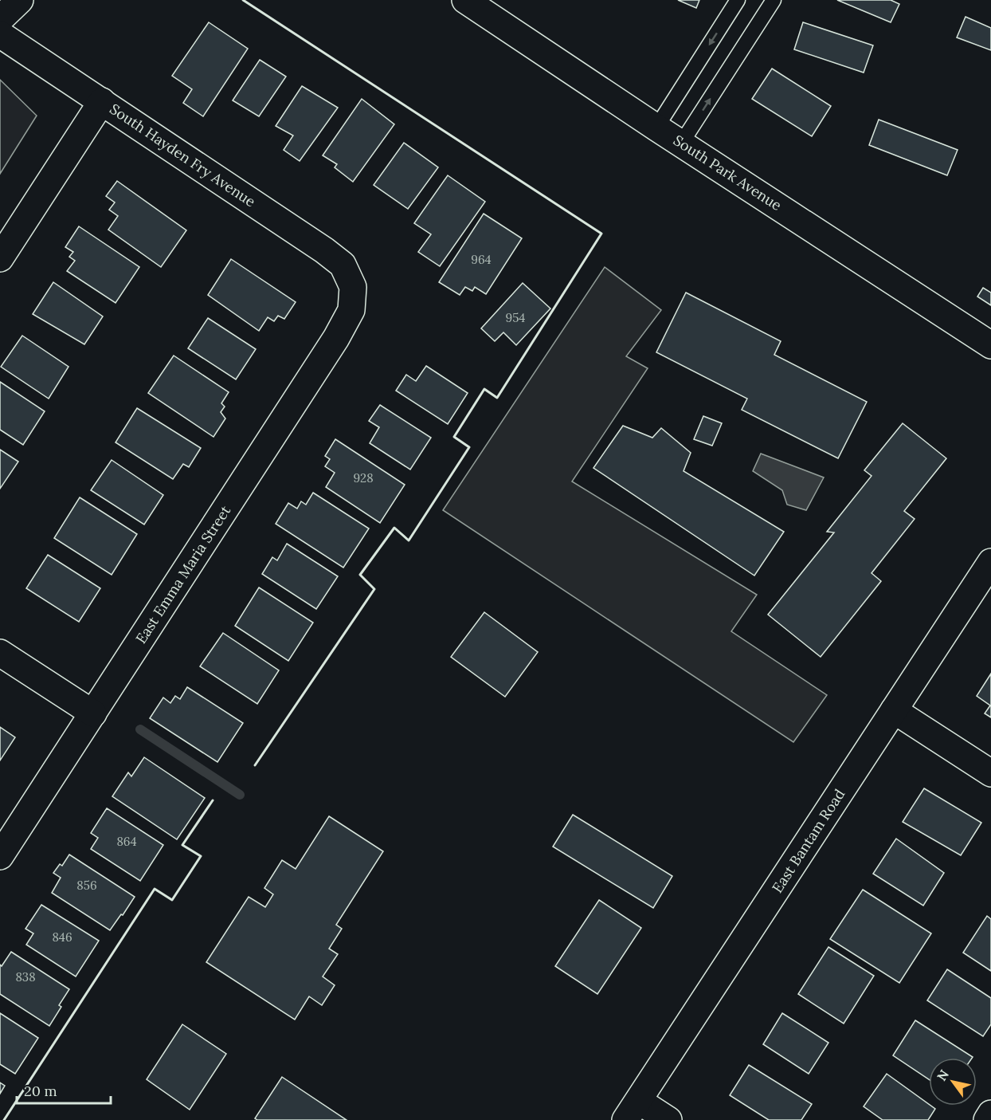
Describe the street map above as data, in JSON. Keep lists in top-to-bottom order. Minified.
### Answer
{"streets":{"street":["South Hayden Fry Avenue","South Park Avenue","East Emma Maria Street","East Bantam Road"]},"crossings":[["South Hayden Fry Avenue","East Emma Maria Street"]],"house_numbers":["964","954","928","864","856","846","838"],"scale_bar":"20 m","north":"top left"}
